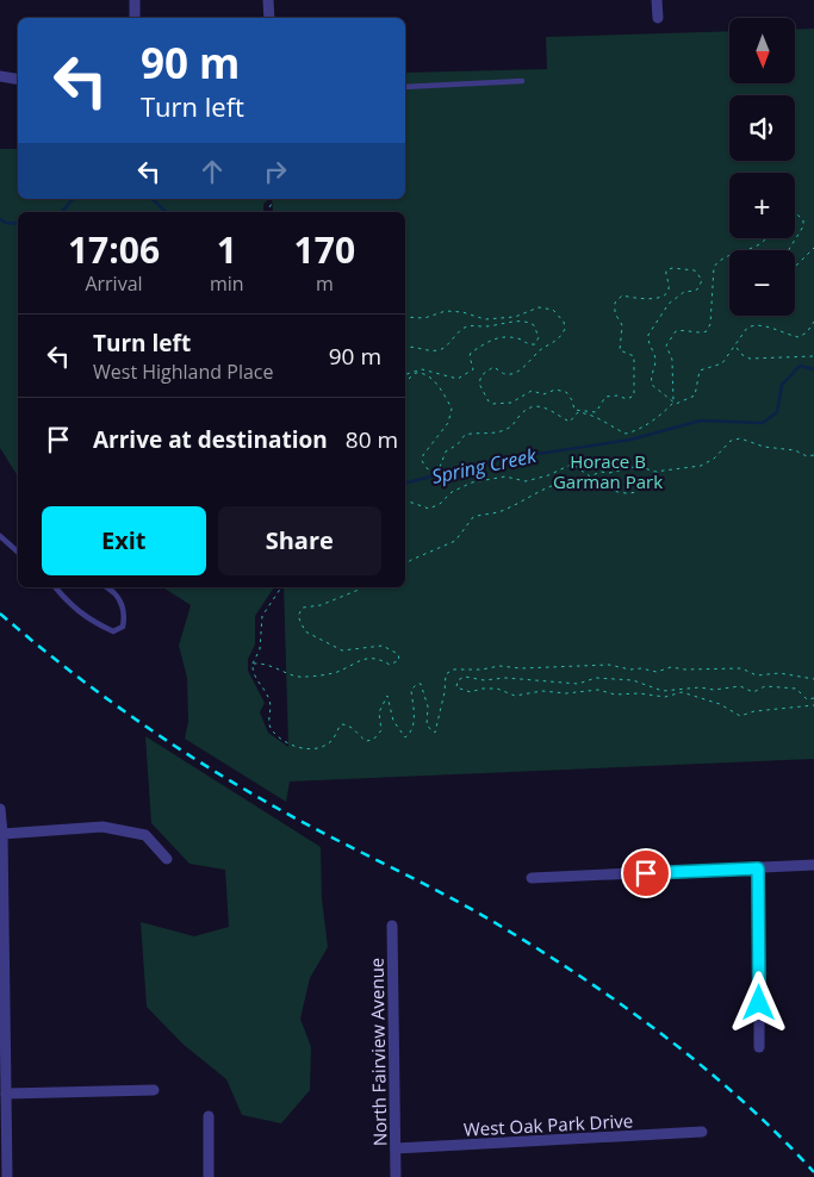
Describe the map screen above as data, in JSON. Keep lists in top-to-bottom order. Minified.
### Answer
{"streets":{"street":["North Fairview Avenue","West Oak Park Drive"]},"crossings":[["North Fairview Avenue","West Oak Park Drive"]],"water":["Spring Creek"],"parks":["Horace B Garman Park"],"north":"bottom","page":{"map_buttons":["+","−"],"turn":["90 m","Turn left"],"eta":["17:06","Arrival","1","min","170","m"],"list":[{"name":"Turn left","note":"West Highland Place","value":"90 m"},{"name":"Arrive at destination","value":"80 m"}],"buttons":["Exit","Share"]}}
